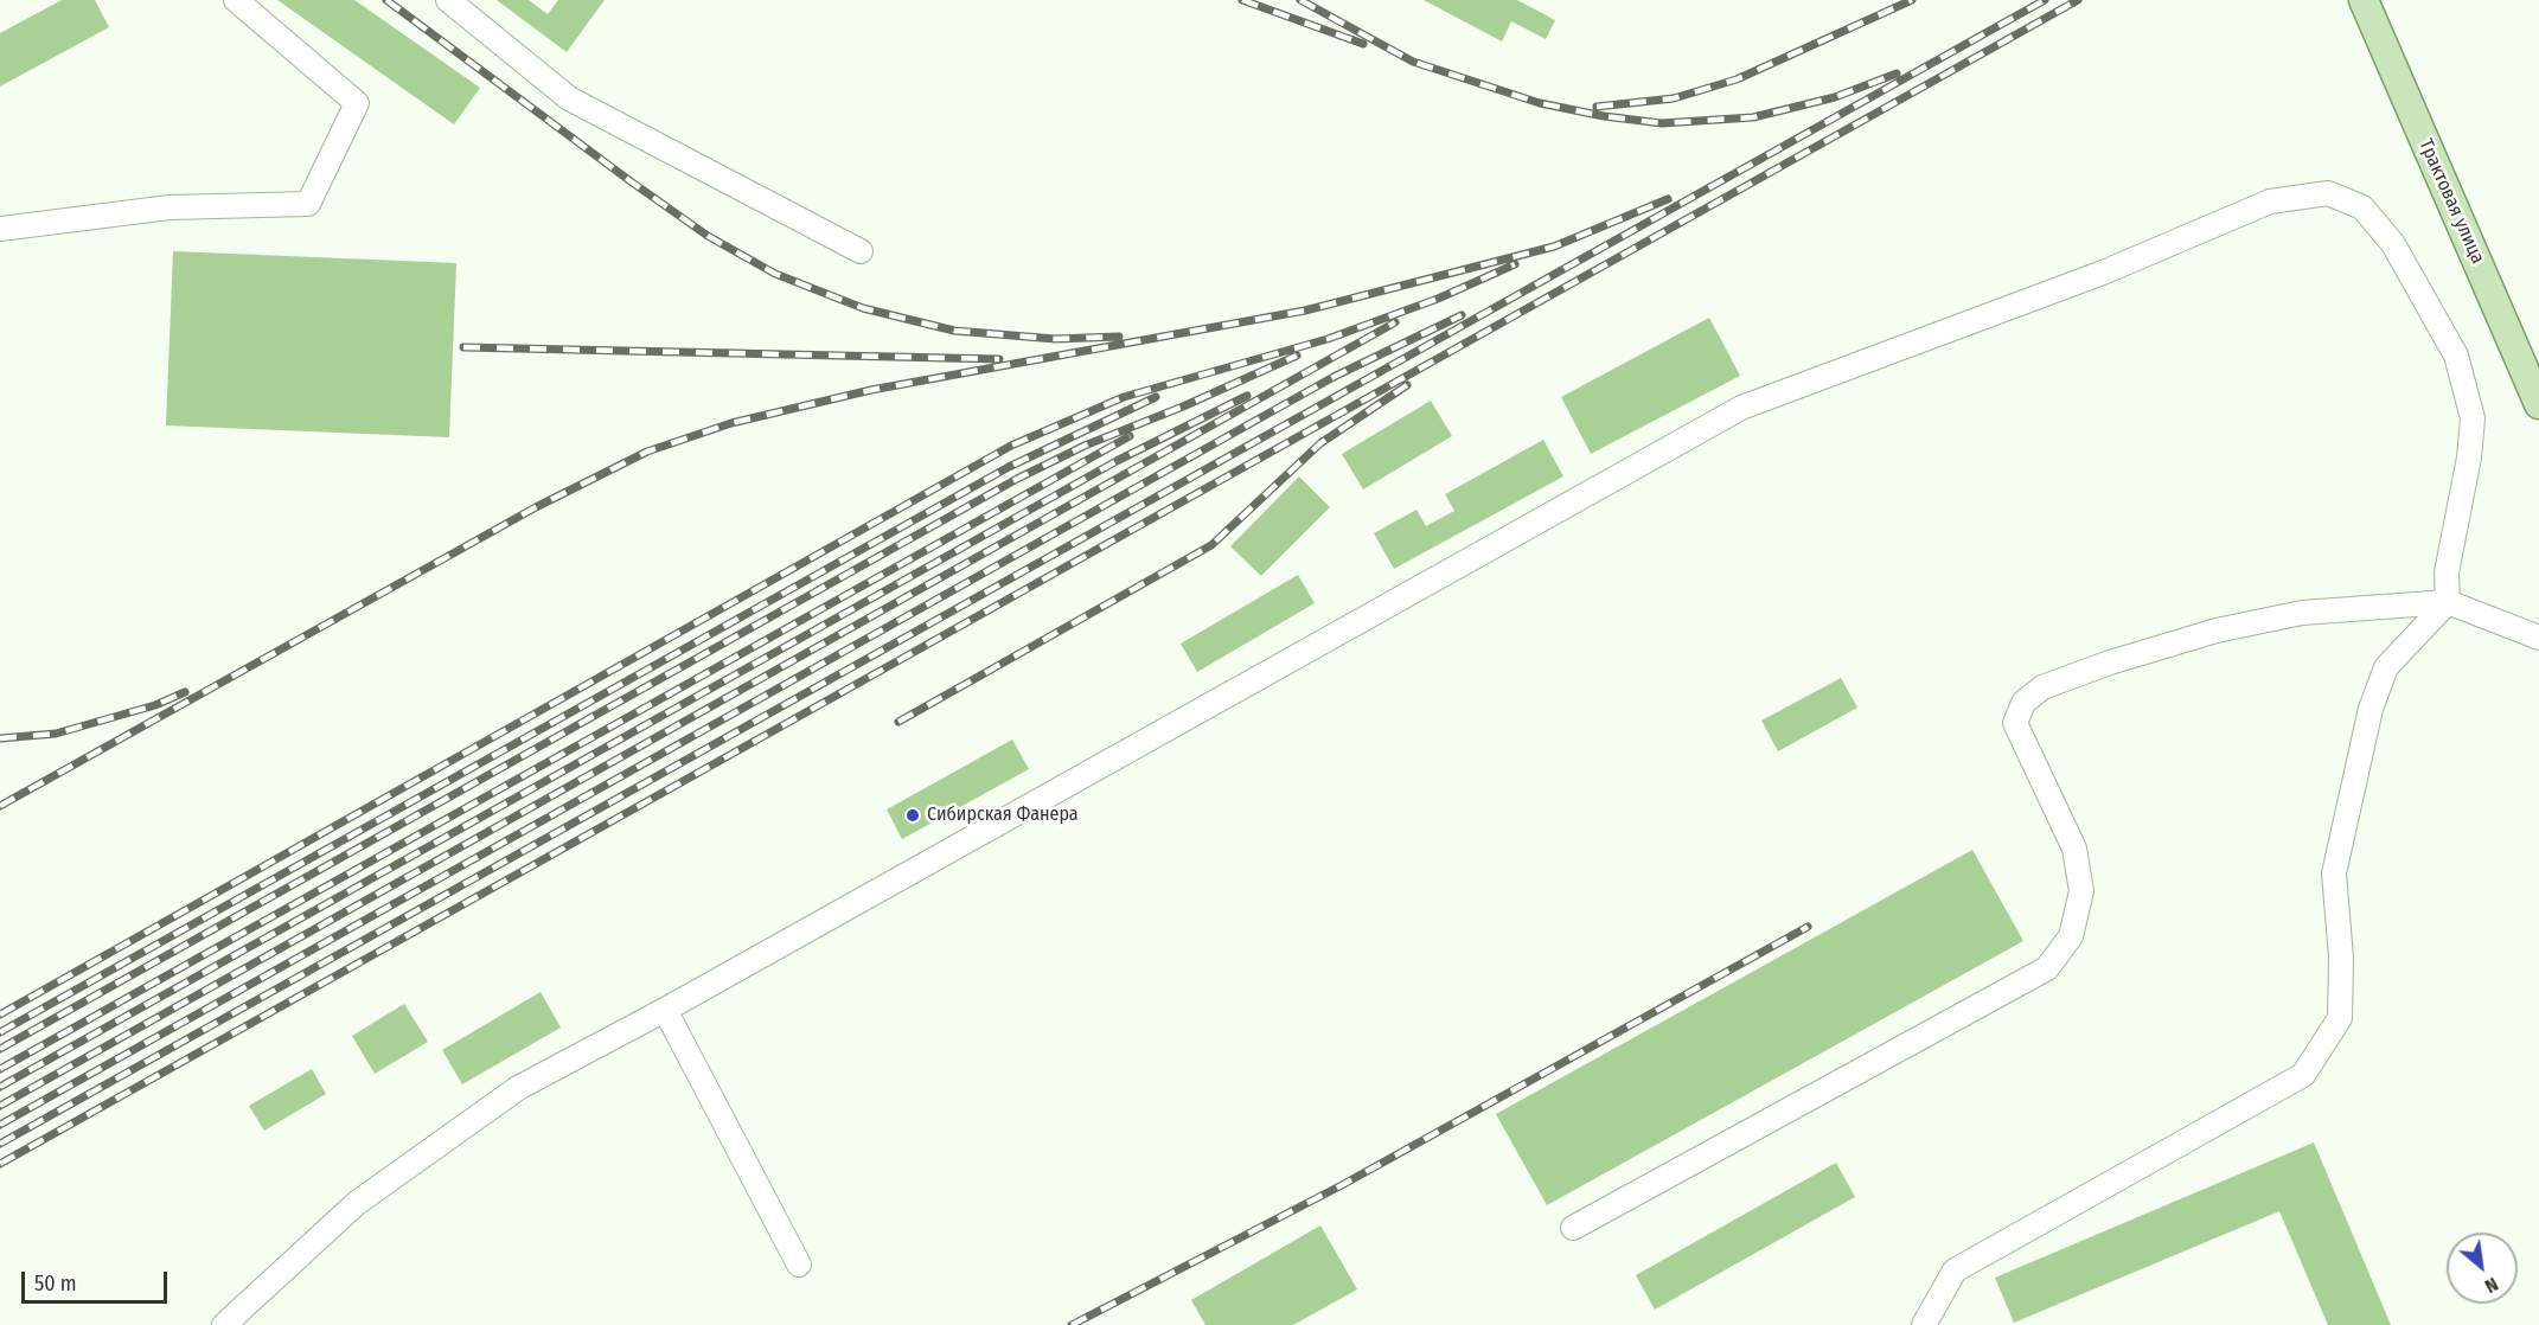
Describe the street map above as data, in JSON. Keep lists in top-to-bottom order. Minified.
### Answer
{"streets":{"main road":["Трактовая улица"]},"places":["Сибирская Фанера"],"scale_bar":"50 m","north":"bottom right"}
